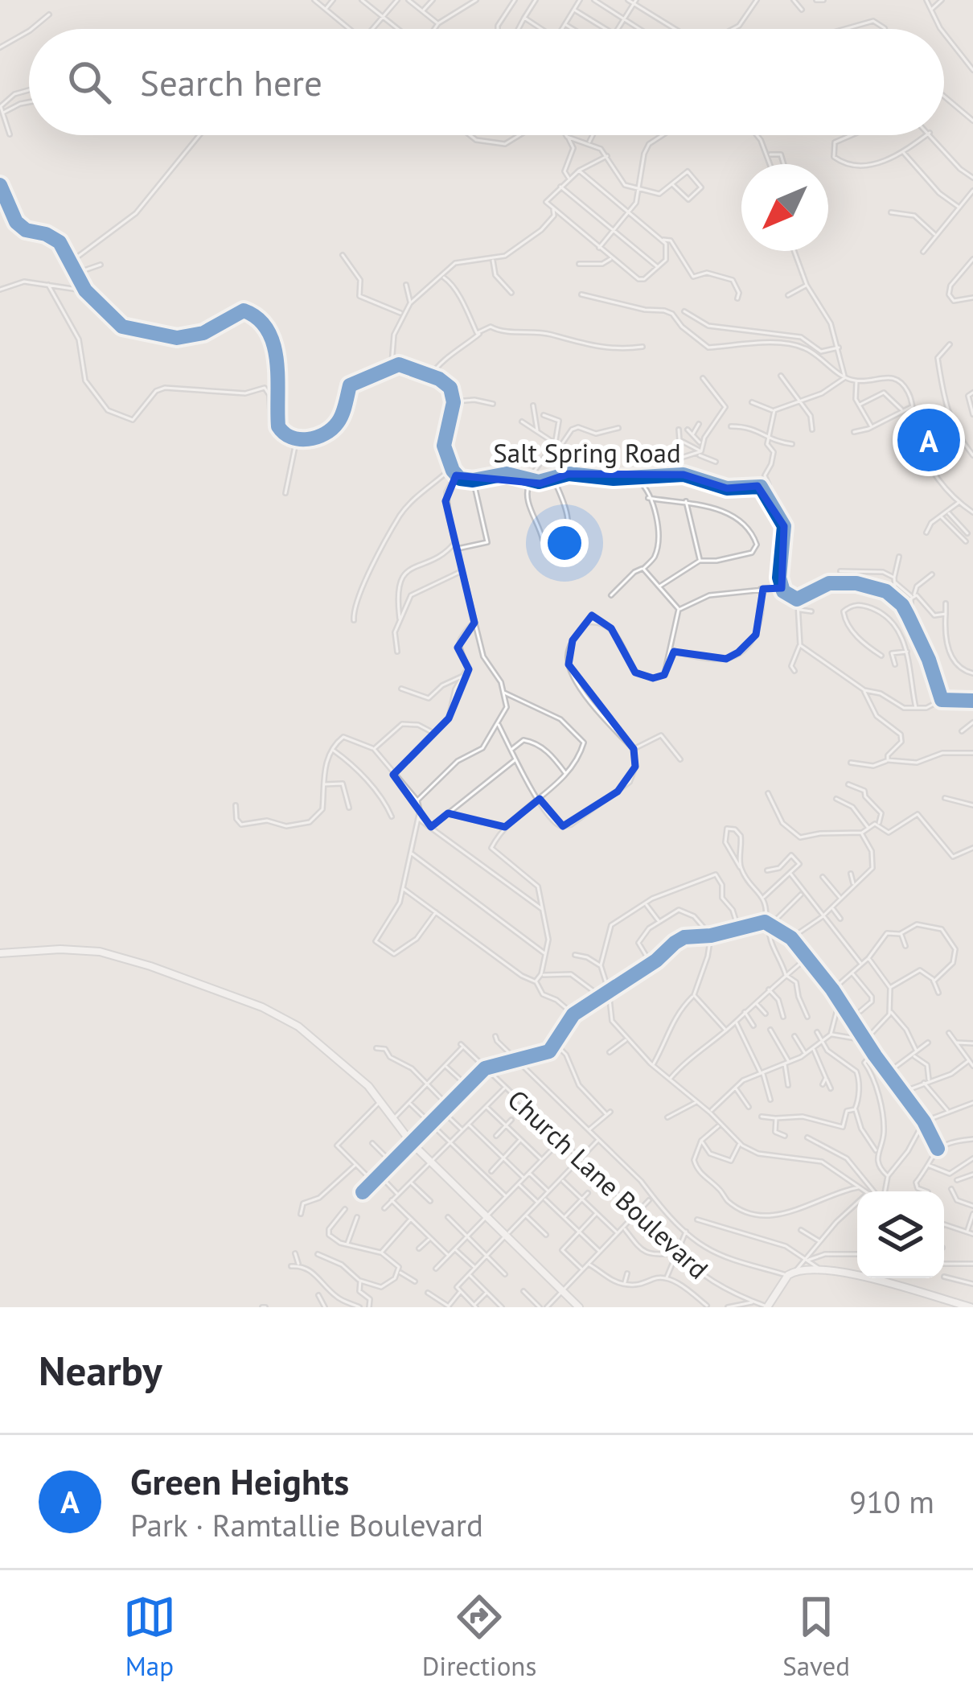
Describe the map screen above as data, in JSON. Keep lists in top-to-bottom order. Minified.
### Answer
{"streets":{"street":["Salt Spring Road","Church Lane Boulevard"]},"north":"bottom left","page":{"search":"Search here","pins":"A","heading":"Nearby","list":[{"mark":"A","name":"Green Heights","note":"Park · Ramtallie Boulevard","value":"910 m"}],"nav":["Map","Directions","Saved"]}}
